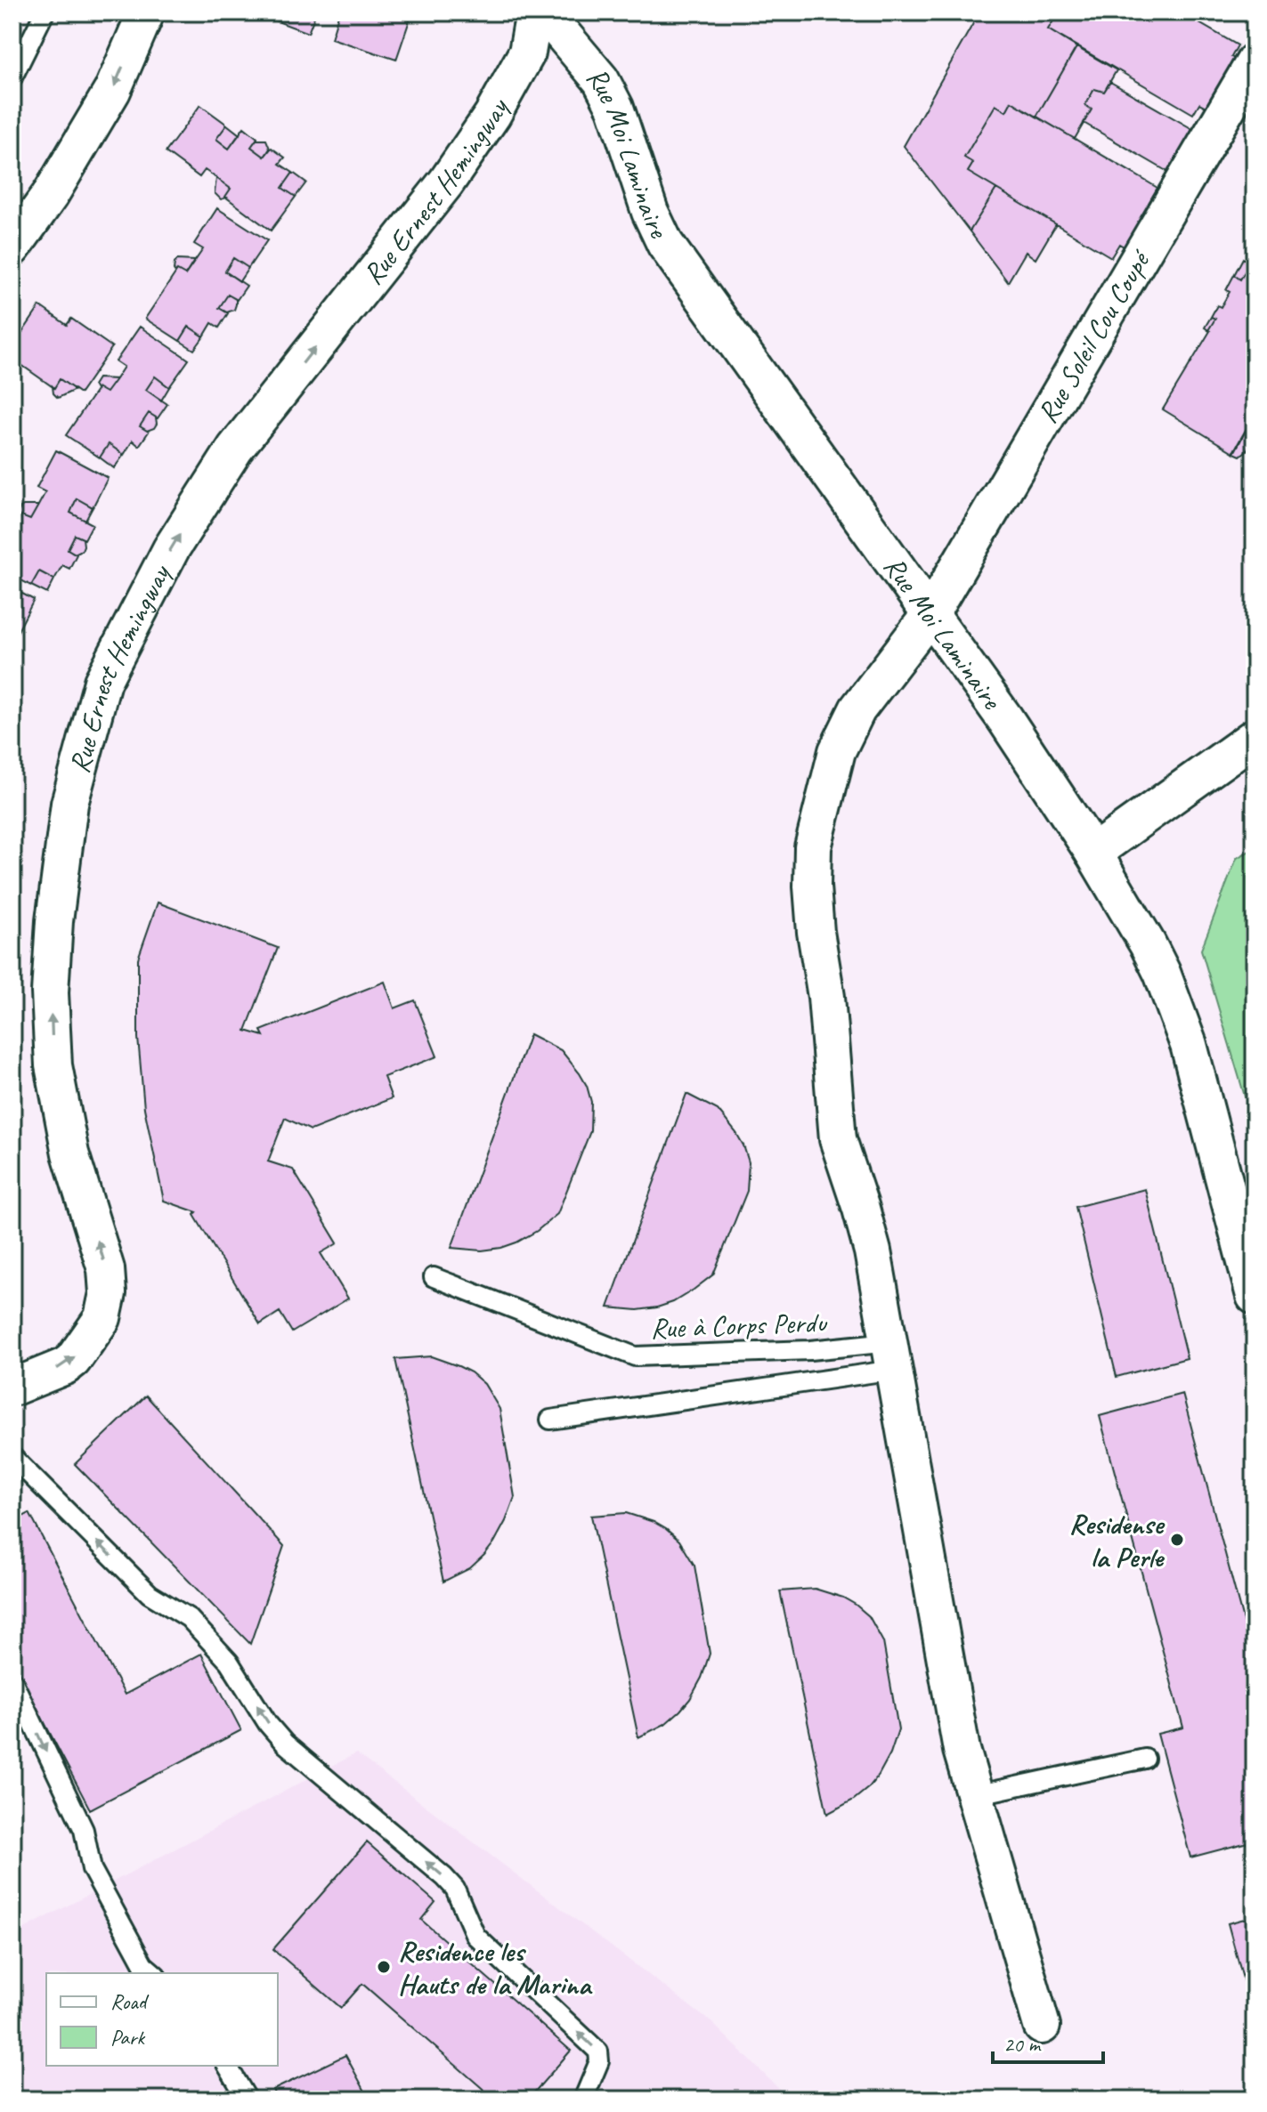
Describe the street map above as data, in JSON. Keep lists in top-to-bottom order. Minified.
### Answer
{"streets":{"street":["Rue Moi Laminaire","Rue Ernest Hemingway","Rue Soleil Cou Coupé"],"lane":["Rue à Corps Perdu"]},"crossings":[["Rue Moi Laminaire","Rue Soleil Cou Coupé"],["Rue Soleil Cou Coupé","Rue à Corps Perdu"]],"one_way":["Rue Ernest Hemingway"],"places":["Residense la Perle","Residence les Hauts de la Marina"],"legend":["Road","Park"],"scale_bar":"20 m"}
